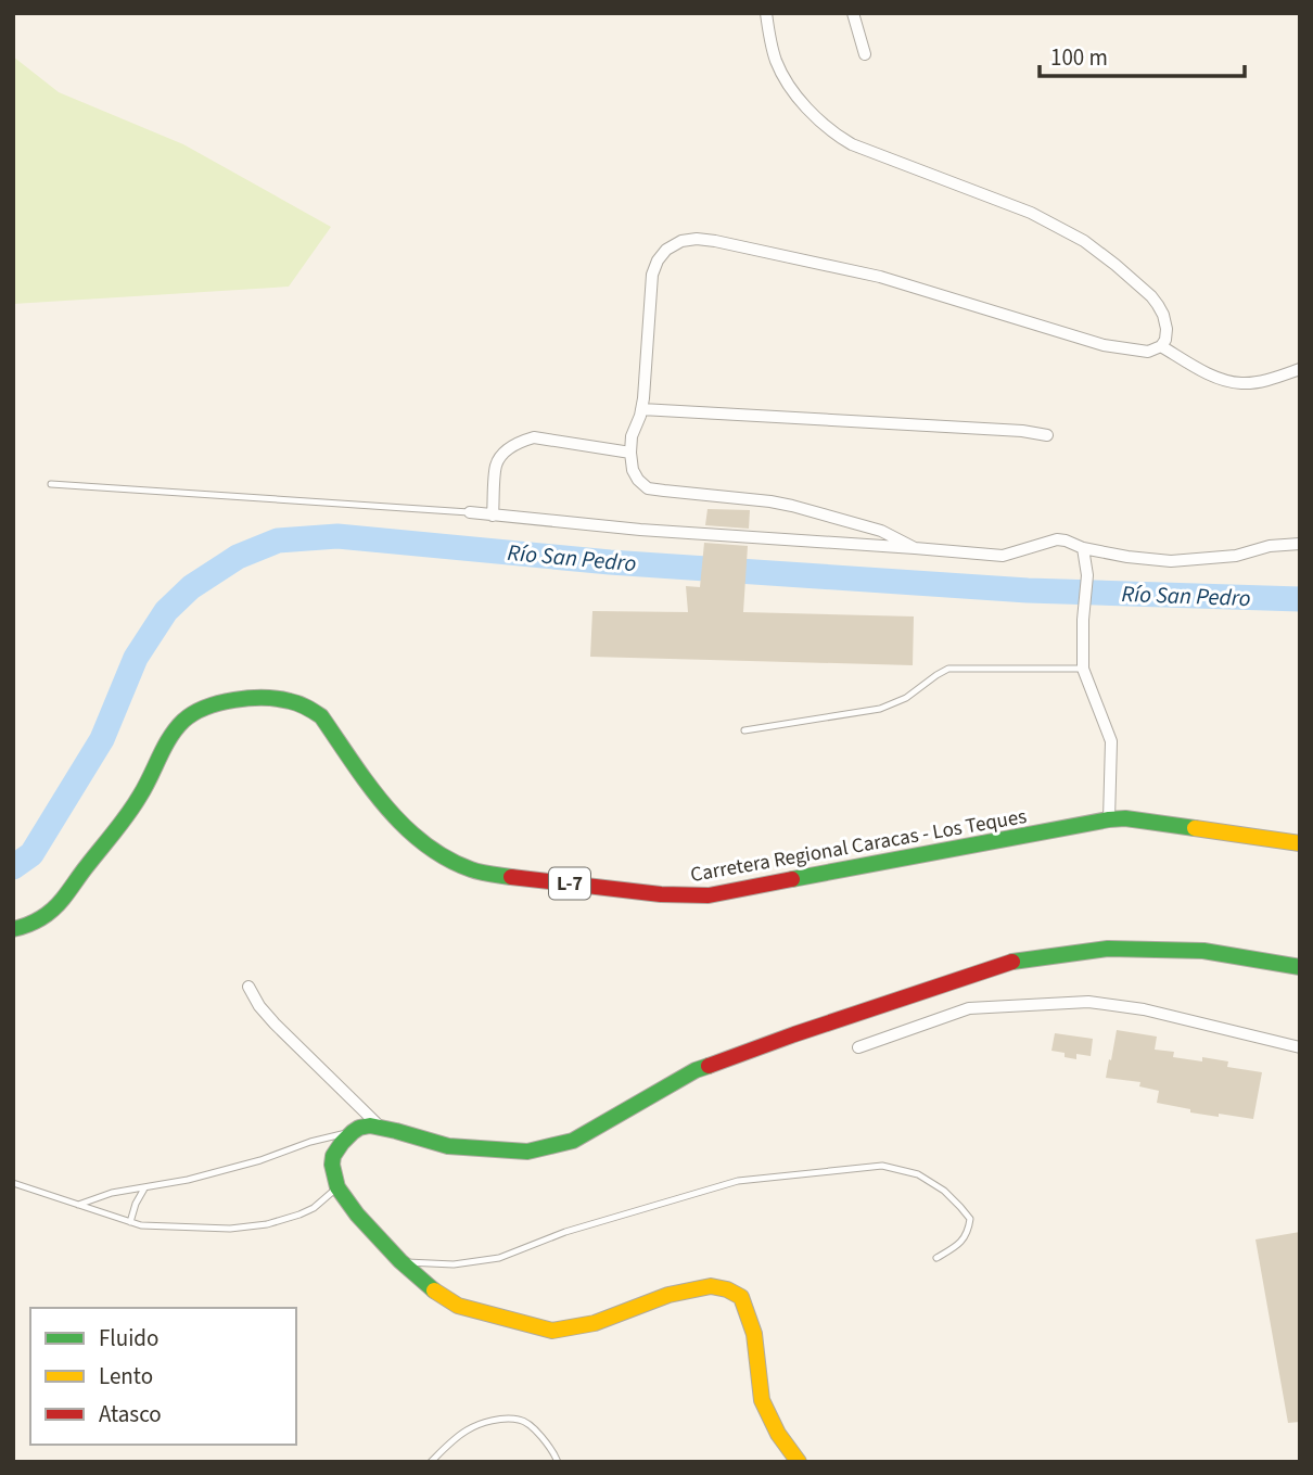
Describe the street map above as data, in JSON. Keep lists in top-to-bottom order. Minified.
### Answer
{"streets":{"street":["Carretera Regional Caracas - Los Teques","L-7"]},"water":["Río San Pedro"],"legend":["Fluido","Lento","Atasco"],"scale_bar":"100 m"}
